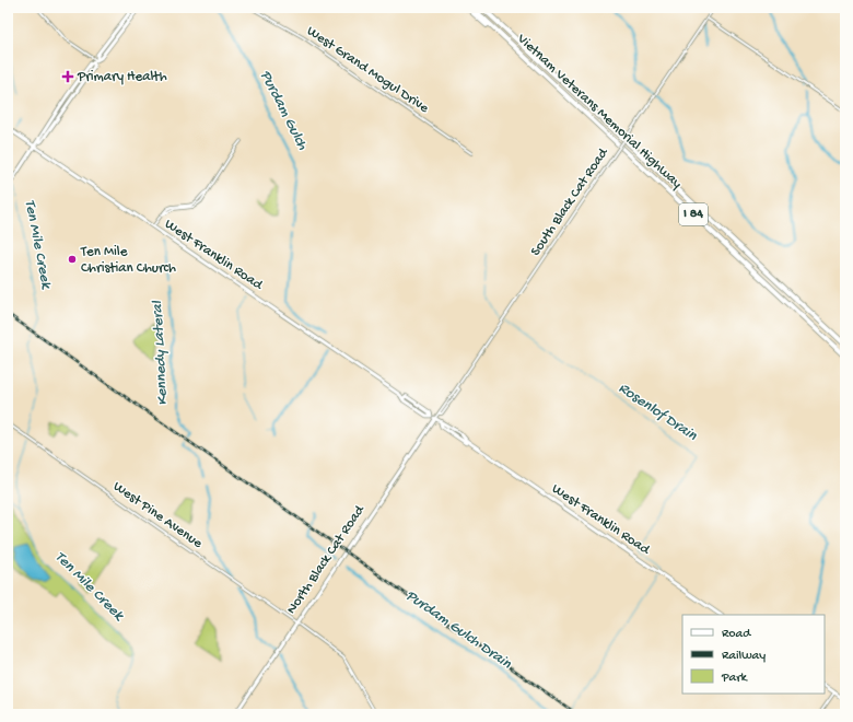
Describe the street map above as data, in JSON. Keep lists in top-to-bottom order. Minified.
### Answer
{"streets":{"highway":["Vietnam Veterans Memorial Highway","I 84"],"main road":["West Franklin Road","North Black Cat Road"],"street":["West Grand Mogul Drive","South Black Cat Road","West Pine Avenue"]},"crossings":[["South Black Cat Road","West Franklin Road"],["South Black Cat Road","North Black Cat Road"],["West Franklin Road","North Black Cat Road"],["West Pine Avenue","North Black Cat Road"]],"water":["Purdam Gulch","Ten Mile Creek","Kennedy Lateral","Rosenlof Drain","Purdam Gulch Drain"],"places":{"health":["Primary Health"],"other":["Ten Mile Christian Church"]},"legend":["Road","Railway","Park"]}
